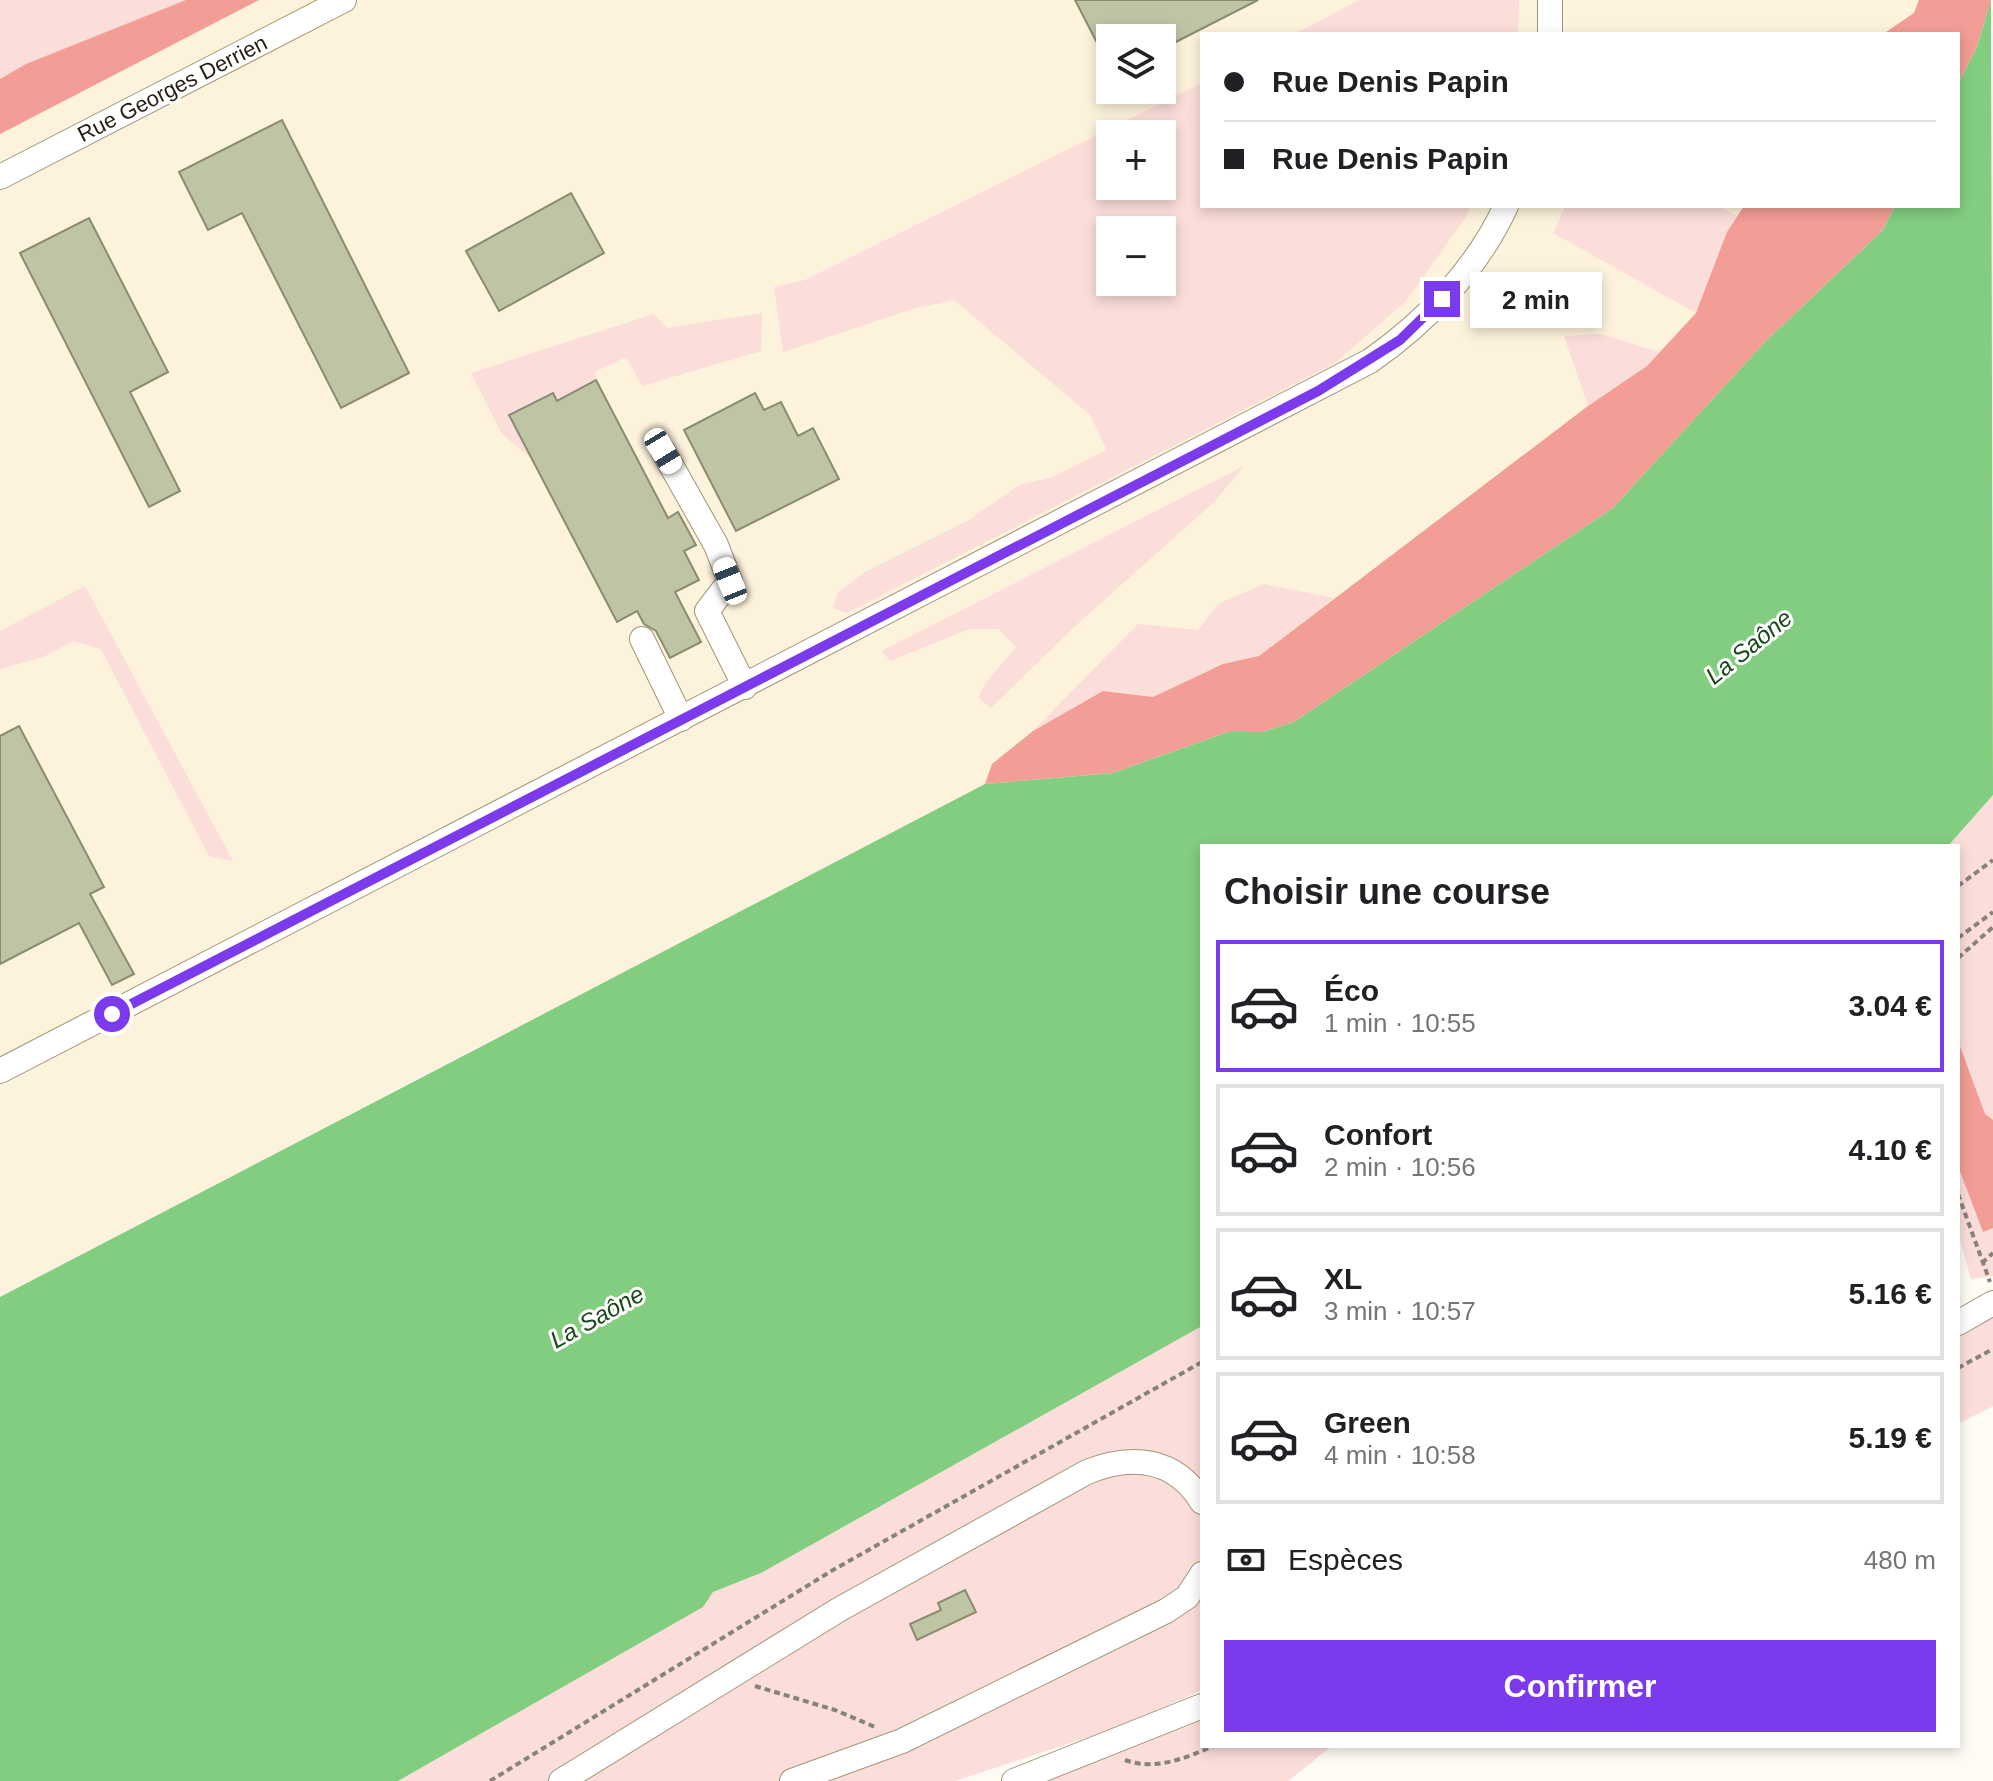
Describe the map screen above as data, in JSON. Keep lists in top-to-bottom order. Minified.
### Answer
{"streets":{"street":["Rue Georges Derrien"]},"water":["La Saône"],"page":{"map_buttons":["+","−"],"banner":["Rue Denis Papin","Rue Denis Papin"],"bubble":"2 min","heading":"Choisir une course","list":[{"name":"Éco","note":"1 min · 10:55","value":"3.04 €"},{"name":"Confort","note":"2 min · 10:56","value":"4.10 €"},{"name":"XL","note":"3 min · 10:57","value":"5.16 €"},{"name":"Green","note":"4 min · 10:58","value":"5.19 €"}],"pay":["Espèces","480 m"],"buttons":"Confirmer"}}
